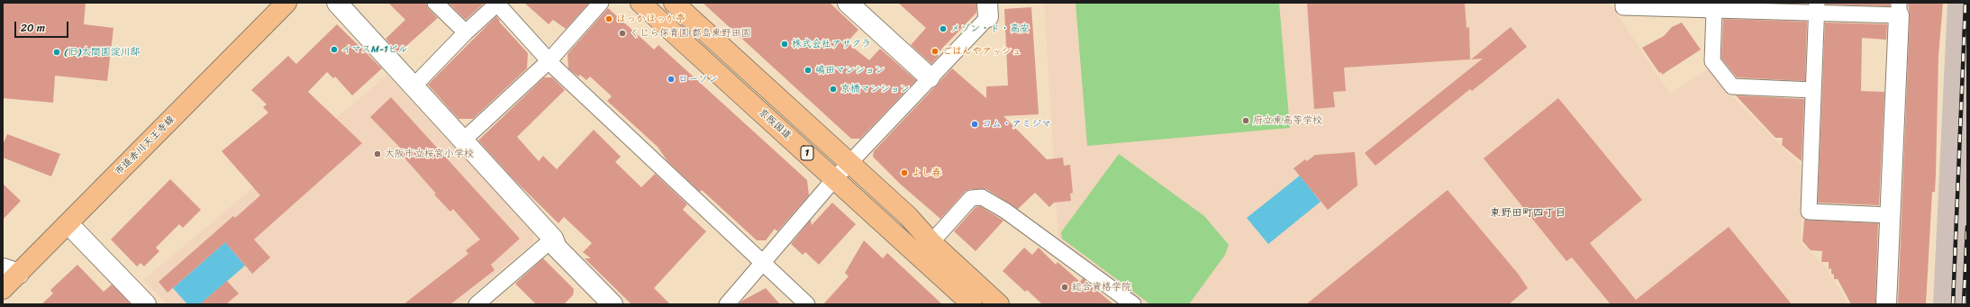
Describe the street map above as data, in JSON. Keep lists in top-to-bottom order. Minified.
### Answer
{"streets":{"main road":["京阪国道","市道赤川天王寺線","1"]},"districts":["東野田町四丁目"],"places":["ほっかほっか亭","メゾン・ド・高安","くじら保育園 都島東野田園","株式会社アサクラ","イマスM-1ビル","ごはんやアッシュ","(旧)太閤園淀川邸","嶋田マンション","ローソン","京橋マンション","府立東高等学校","コム・アミジマ","大阪市立桜宮小学校","よし春","総合資格学院"],"scale_bar":"20 m"}
